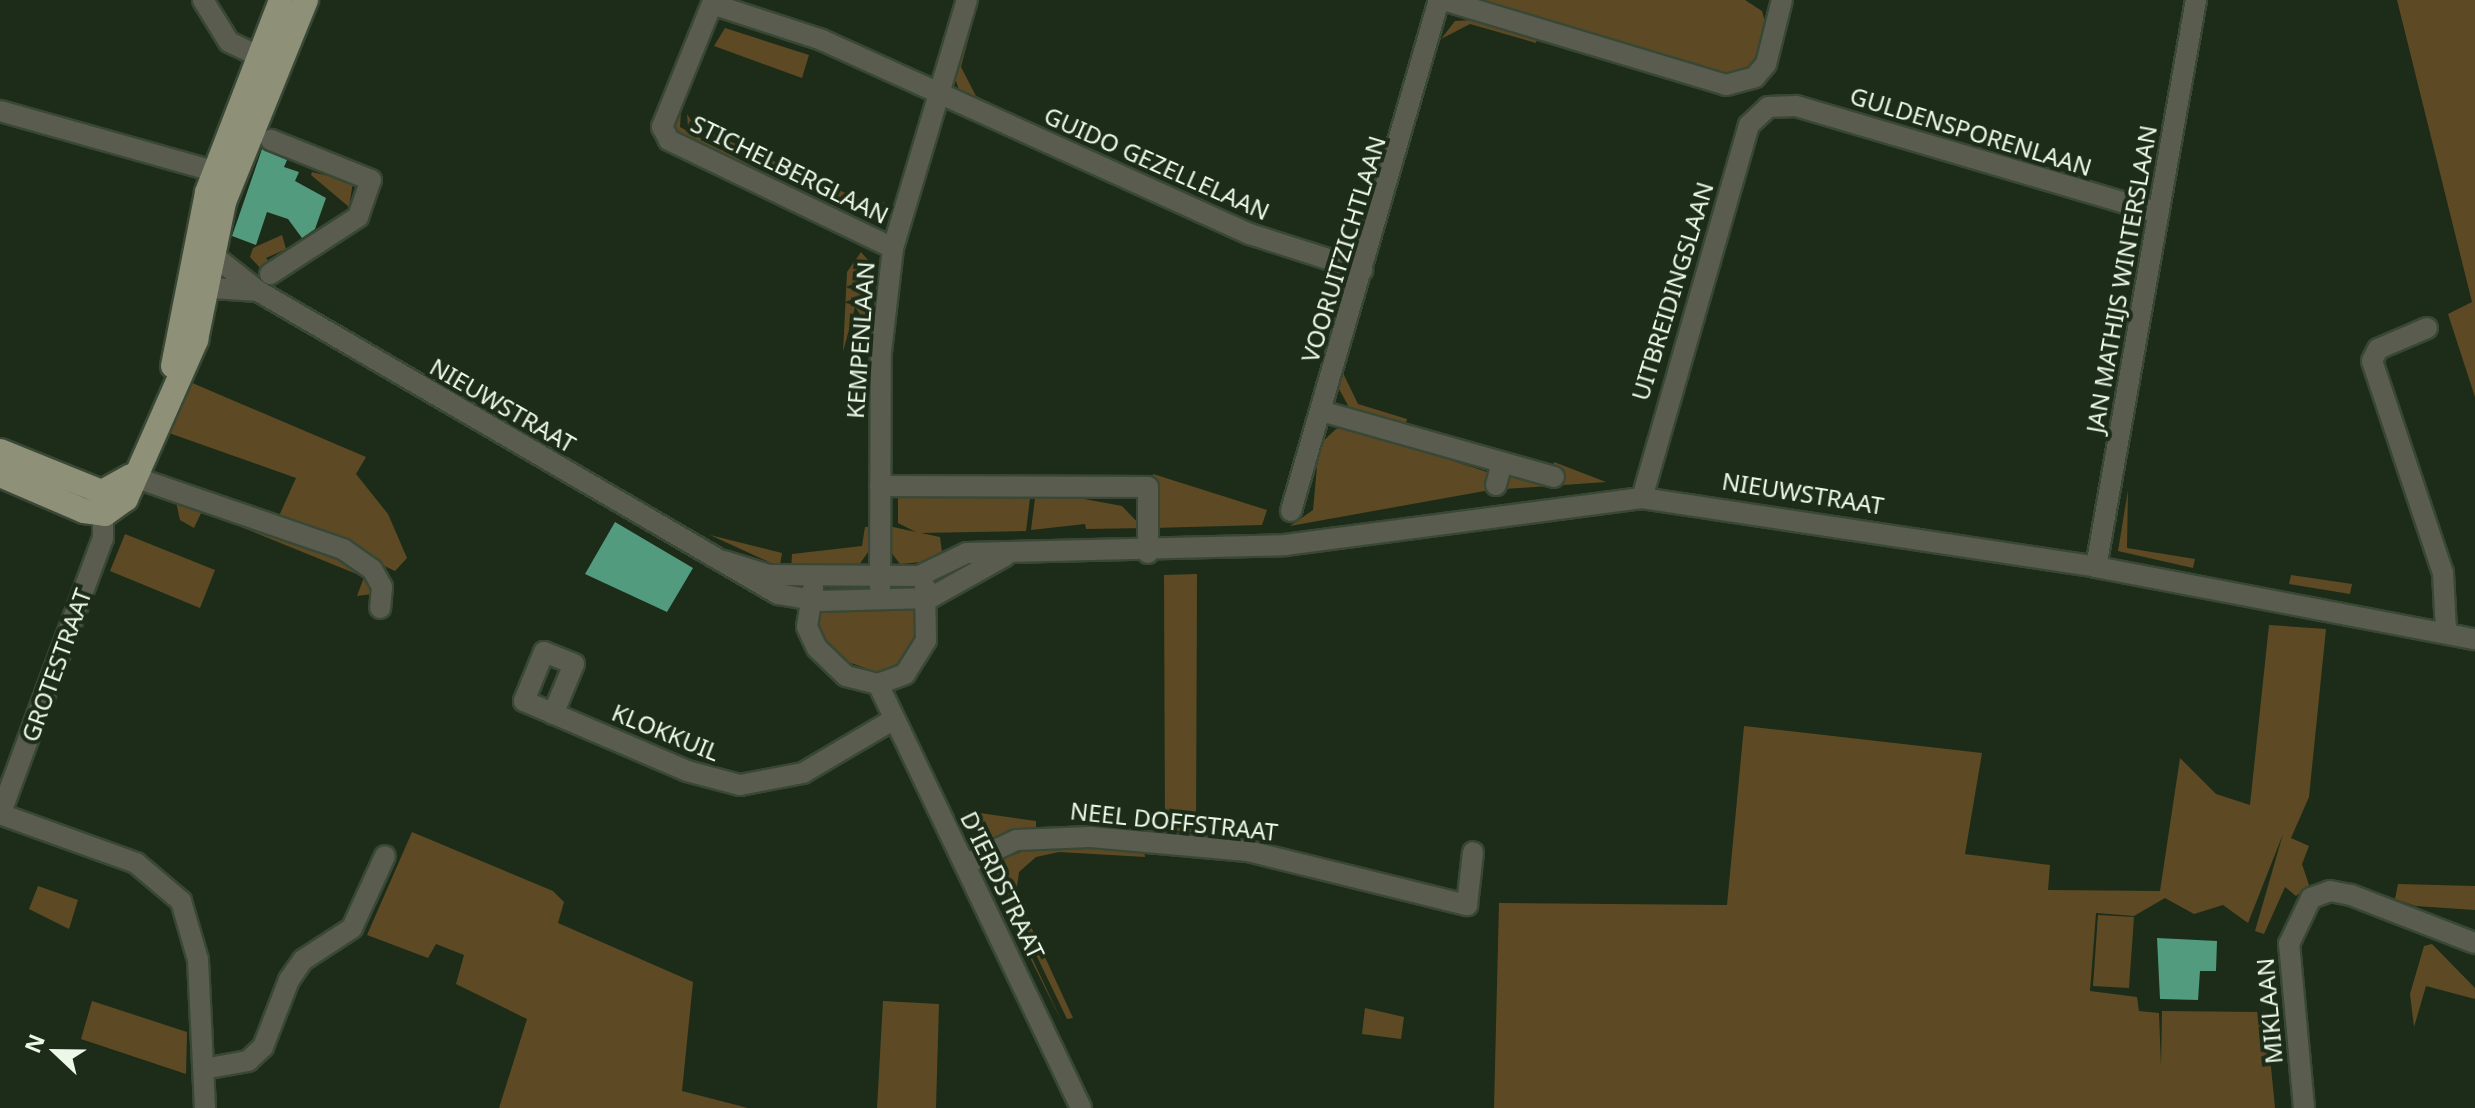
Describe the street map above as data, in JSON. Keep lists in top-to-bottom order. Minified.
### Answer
{"streets":{"street":["GULDENSPORENLAAN","GUIDO GEZELLELAAN","STICHELBERGLAAN","VOORUITZICHTLAAN","JAN MATHIJS WINTERSLAAN","UITBREIDINGSLAAN","KEMPENLAAN","NIEUWSTRAAT","GROTESTRAAT","KLOKKUIL","NEEL DOFFSTRAAT","D'IERDSTRAAT","MIKLAAN"]},"crossings":[["GULDENSPORENLAAN","JAN MATHIJS WINTERSLAAN"],["GULDENSPORENLAAN","UITBREIDINGSLAAN"],["GUIDO GEZELLELAAN","STICHELBERGLAAN"],["GUIDO GEZELLELAAN","VOORUITZICHTLAAN"],["GUIDO GEZELLELAAN","KEMPENLAAN"],["STICHELBERGLAAN","KEMPENLAAN"],["JAN MATHIJS WINTERSLAAN","NIEUWSTRAAT"],["UITBREIDINGSLAAN","NIEUWSTRAAT"],["KEMPENLAAN","NIEUWSTRAAT"],["KLOKKUIL","D'IERDSTRAAT"],["NEEL DOFFSTRAAT","D'IERDSTRAAT"]],"north":"left"}
